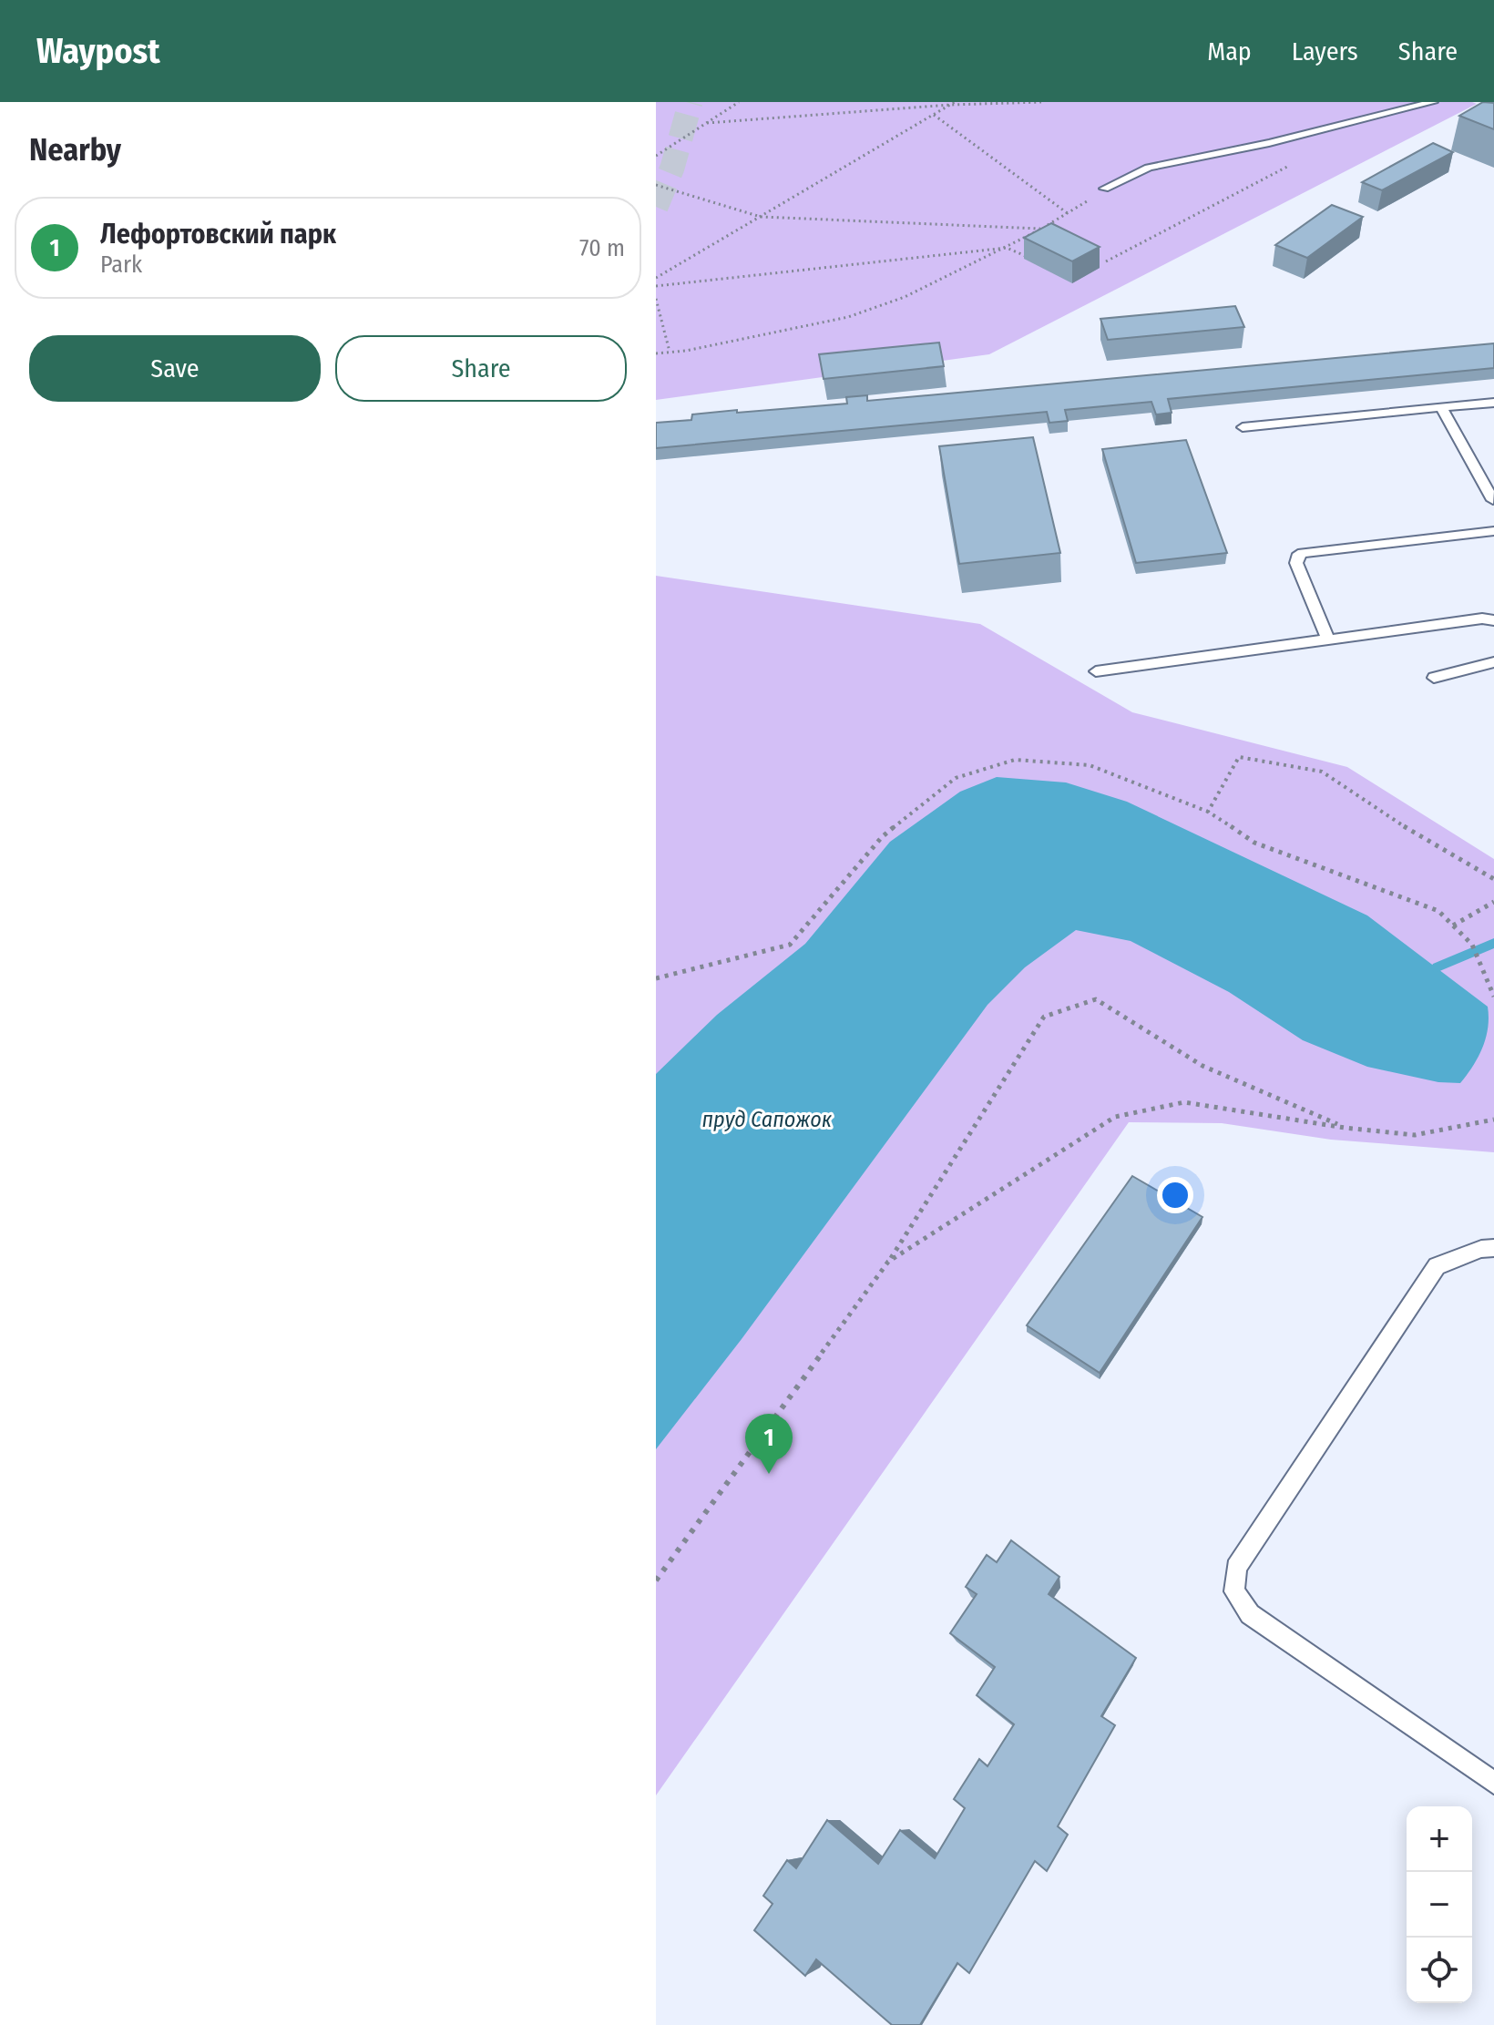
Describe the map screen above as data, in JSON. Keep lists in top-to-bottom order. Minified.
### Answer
{"water":["пруд Сапожок"],"page":{"header":"Waypost","nav":["Map","Layers","Share"],"heading":"Nearby","list":[{"mark":"1","name":"Лефортовский парк","note":"Park","value":"70 m"}],"buttons":["Save","Share"],"pins":"1","map_buttons":["+","−"]}}
